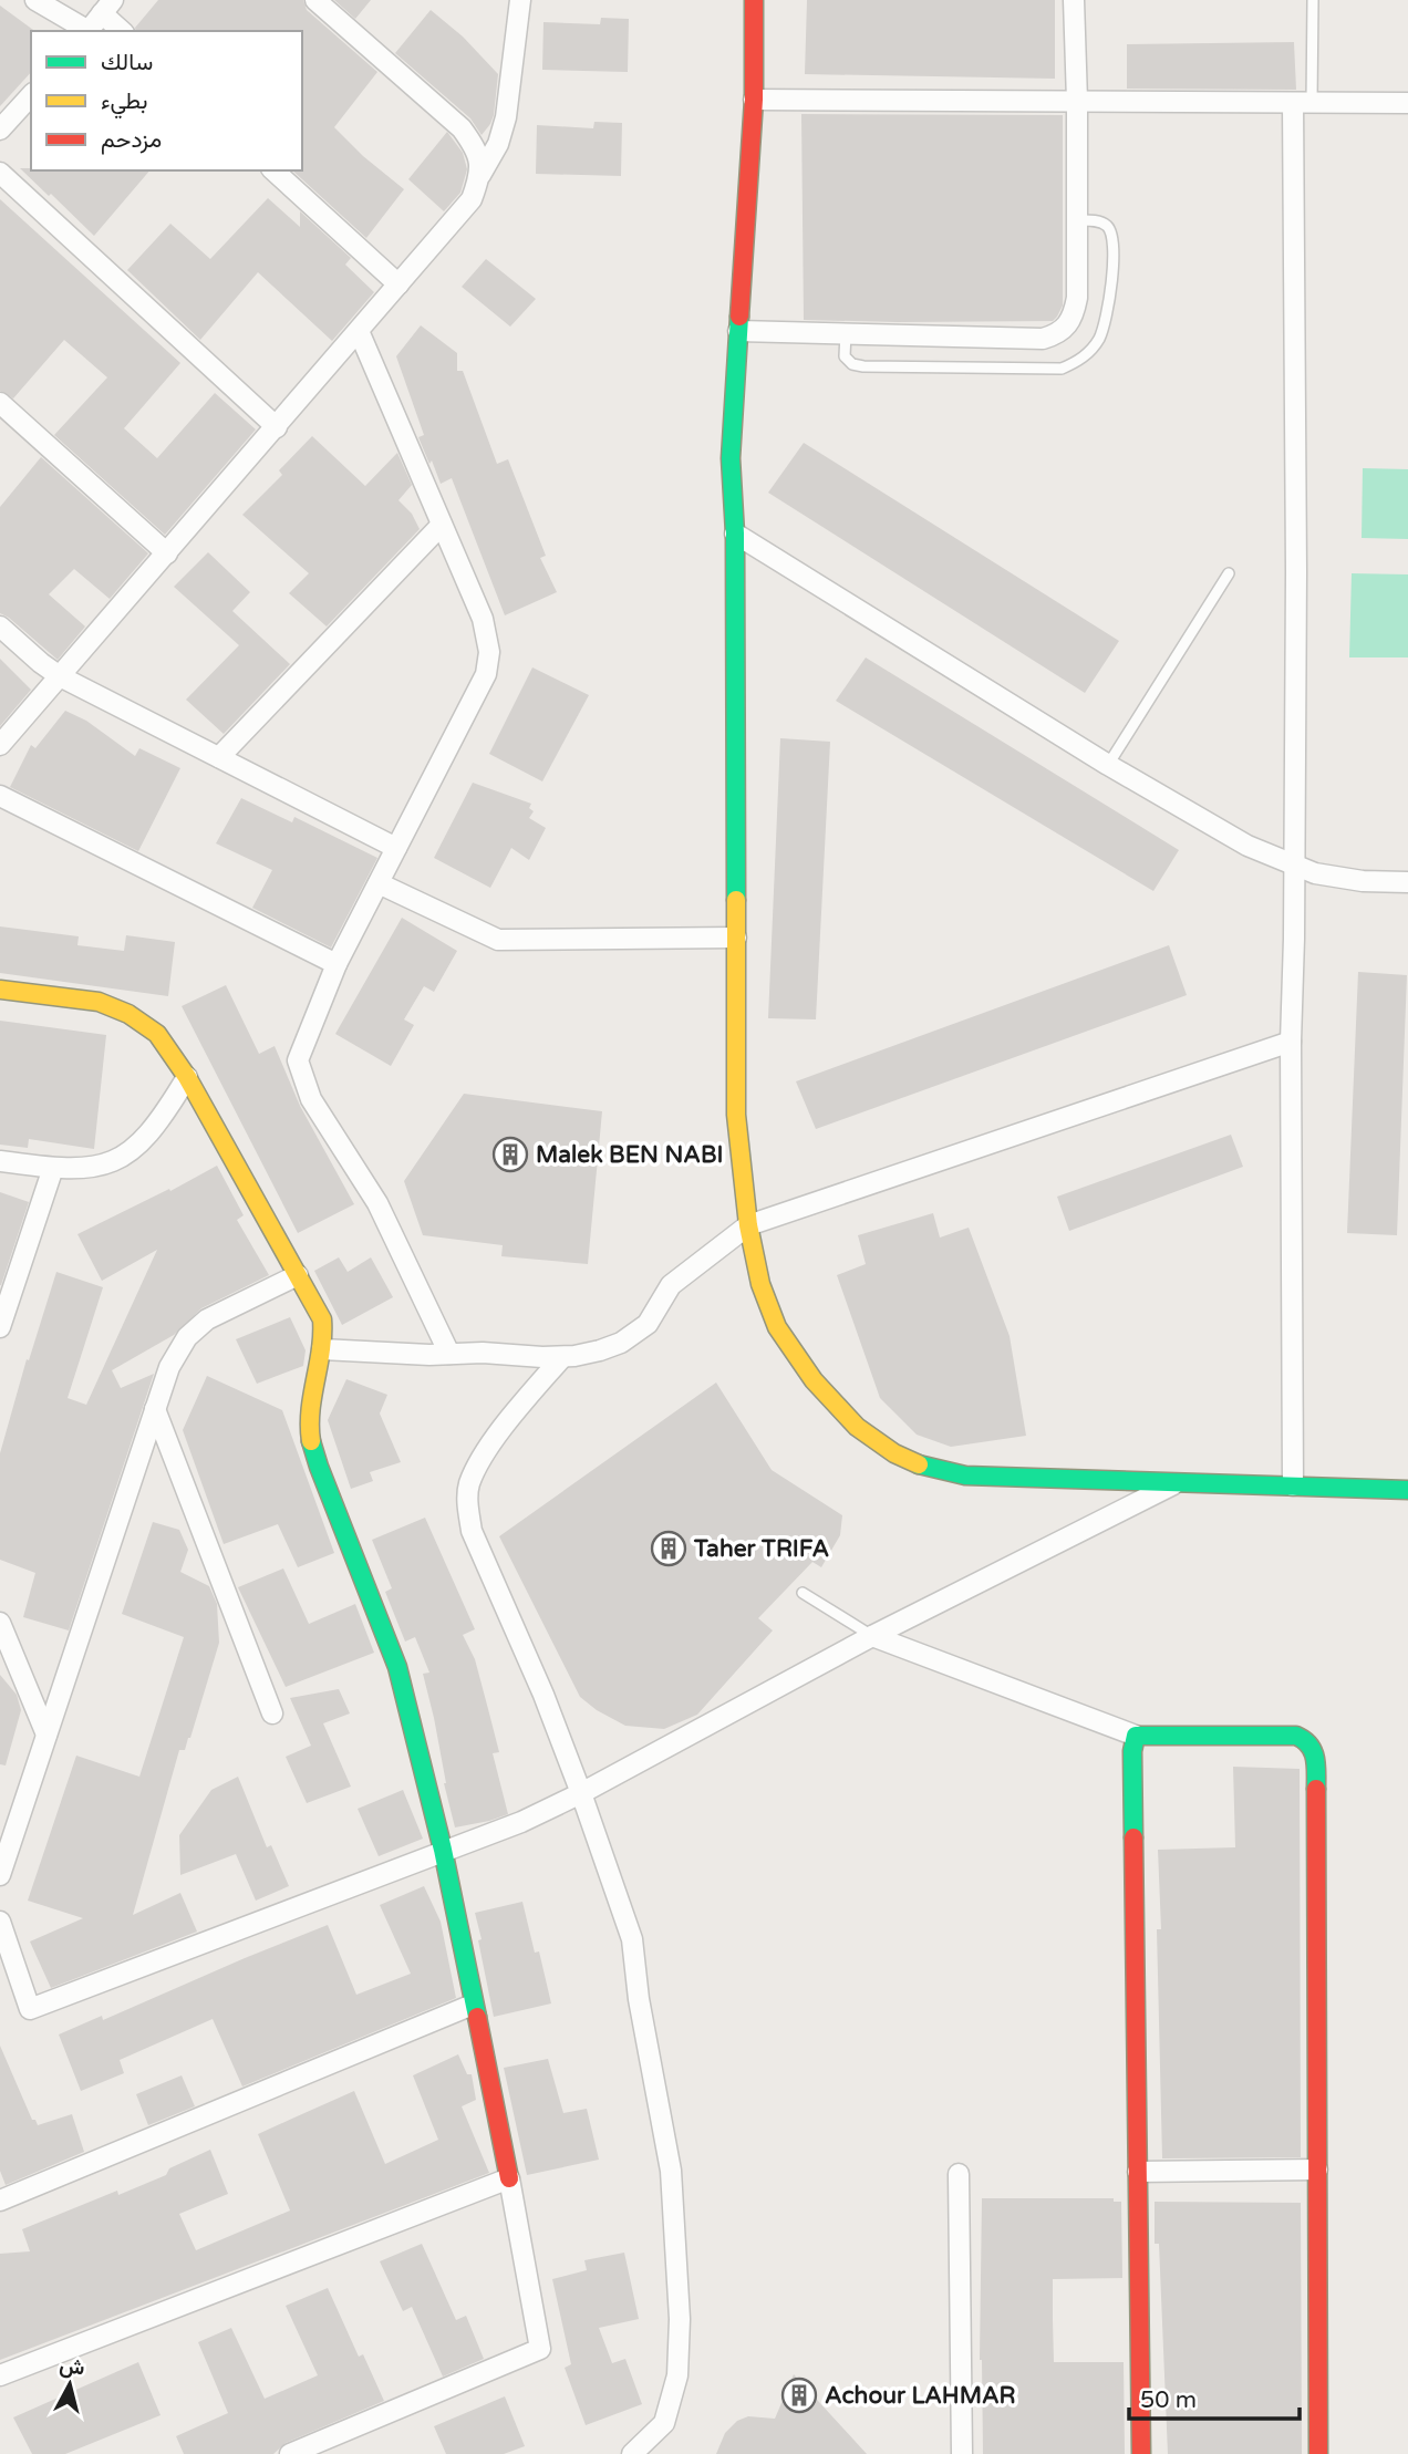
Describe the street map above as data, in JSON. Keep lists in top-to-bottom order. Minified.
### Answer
{"places":{"building":["Malek BEN NABI","Taher TRIFA","Achour LAHMAR"]},"legend":["سالك","بطيء","مزدحم"],"scale_bar":"50 m","north":"top"}
